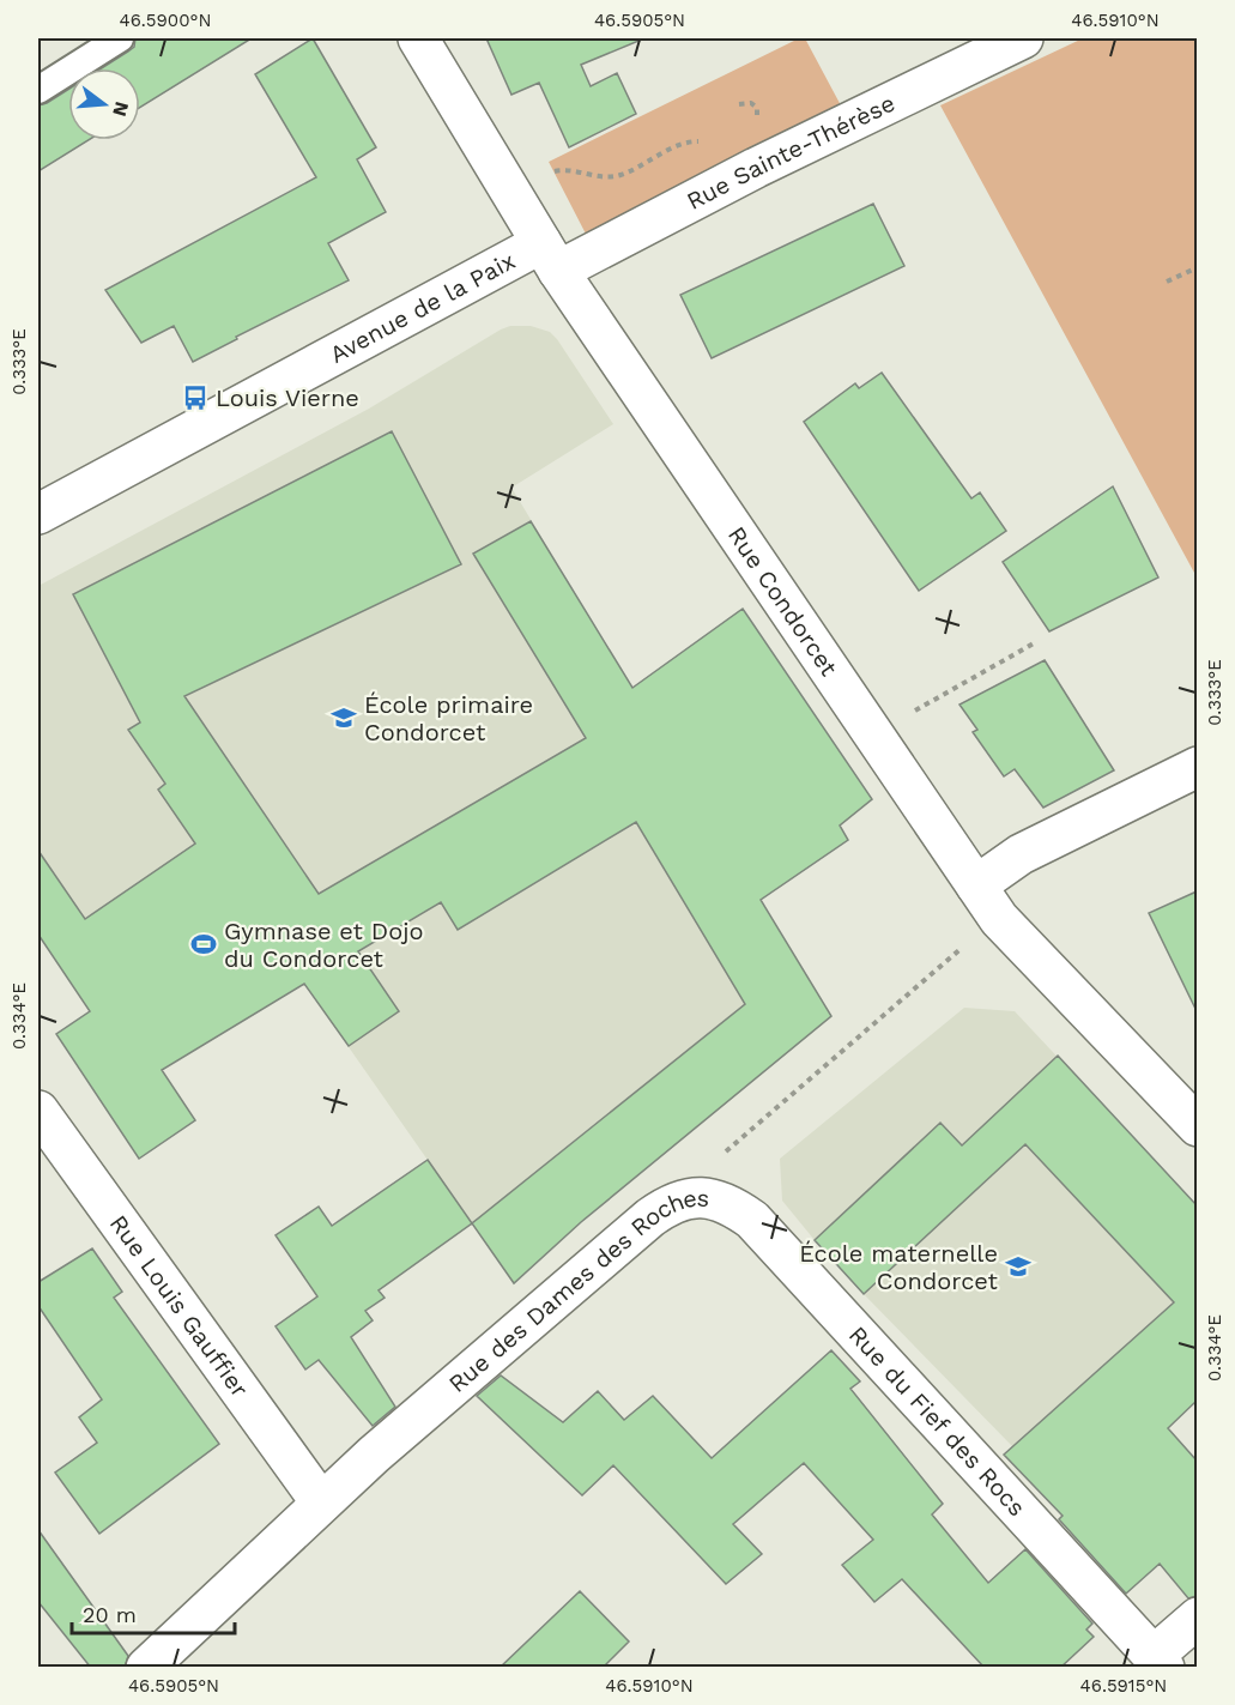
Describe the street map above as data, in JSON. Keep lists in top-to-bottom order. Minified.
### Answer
{"streets":{"street":["Rue Sainte-Thérèse","Avenue de la Paix","Rue Condorcet","Rue des Dames des Roches","Rue Louis Gauffier","Rue du Fief des Rocs"]},"crossings":[["Rue Sainte-Thérèse","Avenue de la Paix"],["Rue Sainte-Thérèse","Rue Condorcet"],["Avenue de la Paix","Rue Condorcet"],["Rue Condorcet","Rue des Dames des Roches"],["Rue des Dames des Roches","Rue Louis Gauffier"],["Rue des Dames des Roches","Rue du Fief des Rocs"]],"places":{"bus stop":["Louis Vierne"],"school or university":["École primaire Condorcet","École maternelle Condorcet"],"sports":["Gymnase et Dojo du Condorcet"]},"scale_bar":"20 m","north":"right","coordinates":["46.5900°N","46.5905°N","46.5910°N","0.333°E","0.334°E","46.5915°N"]}
